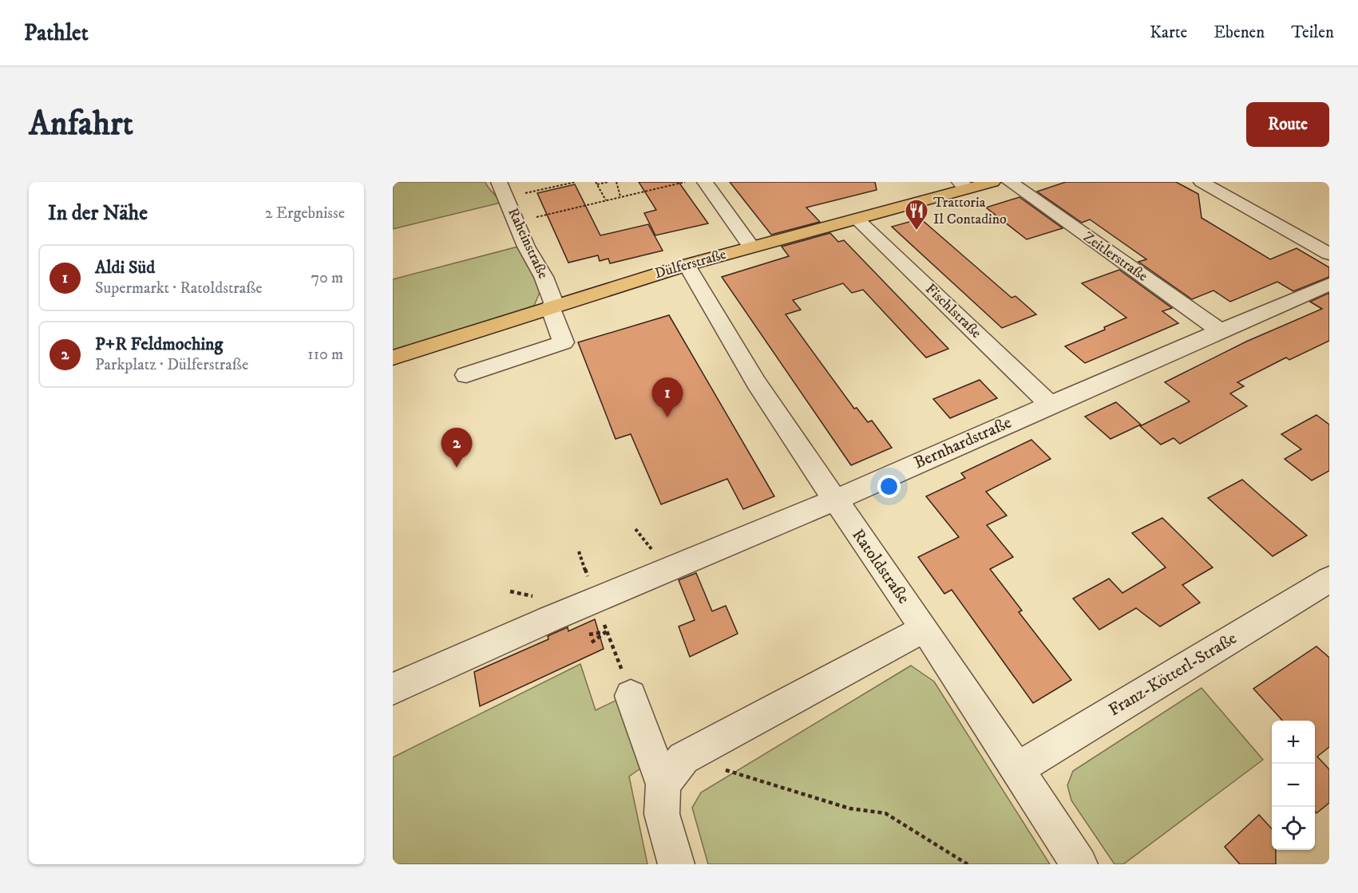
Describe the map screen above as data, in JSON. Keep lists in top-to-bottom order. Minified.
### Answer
{"streets":{"main road":["Dülferstraße"],"street":["Raheinstraße","Zeitlerstraße","Fischlstraße","Bernhardstraße","Ratoldstraße","Franz-Kötterl-Straße"]},"crossings":[["Raheinstraße","Dülferstraße"],["Zeitlerstraße","Bernhardstraße"],["Dülferstraße","Fischlstraße"],["Dülferstraße","Ratoldstraße"],["Fischlstraße","Bernhardstraße"],["Bernhardstraße","Ratoldstraße"],["Ratoldstraße","Franz-Kötterl-Straße"]],"places":{"restaurant":["Trattoria Il Contadino"]},"page":{"header":"Pathlet","nav":["Karte","Ebenen","Teilen"],"buttons":"Route","title":"Anfahrt","heading":["In der Nähe","2 Ergebnisse"],"list":[{"mark":"1","name":"Aldi Süd","note":"Supermarkt · Ratoldstraße","value":"70 m"},{"mark":"2","name":"P+R Feldmoching","note":"Parkplatz · Dülferstraße","value":"110 m"}],"pins":["1","2"],"map_buttons":["+","−"]}}
